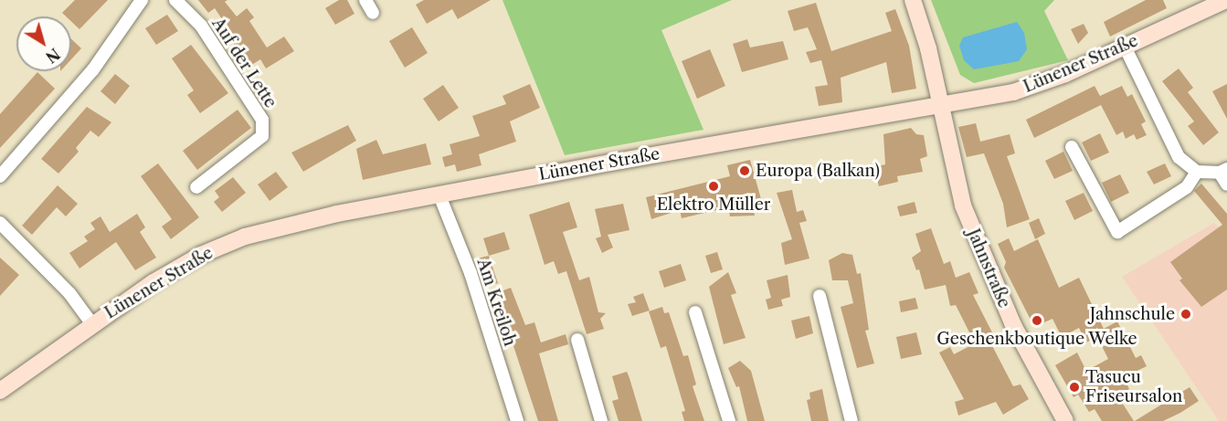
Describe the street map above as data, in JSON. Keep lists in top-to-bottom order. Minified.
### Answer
{"streets":{"main road":["Lünener Straße","Jahnstraße"],"street":["Auf der Lette","Am Kreiloh"]},"crossings":[["Lünener Straße","Jahnstraße"],["Lünener Straße","Am Kreiloh"]],"places":["Europa (Balkan)","Elektro Müller","Jahnschule","Geschenkboutique Welke","Tasucu Friseursalon"],"north":"bottom right"}
